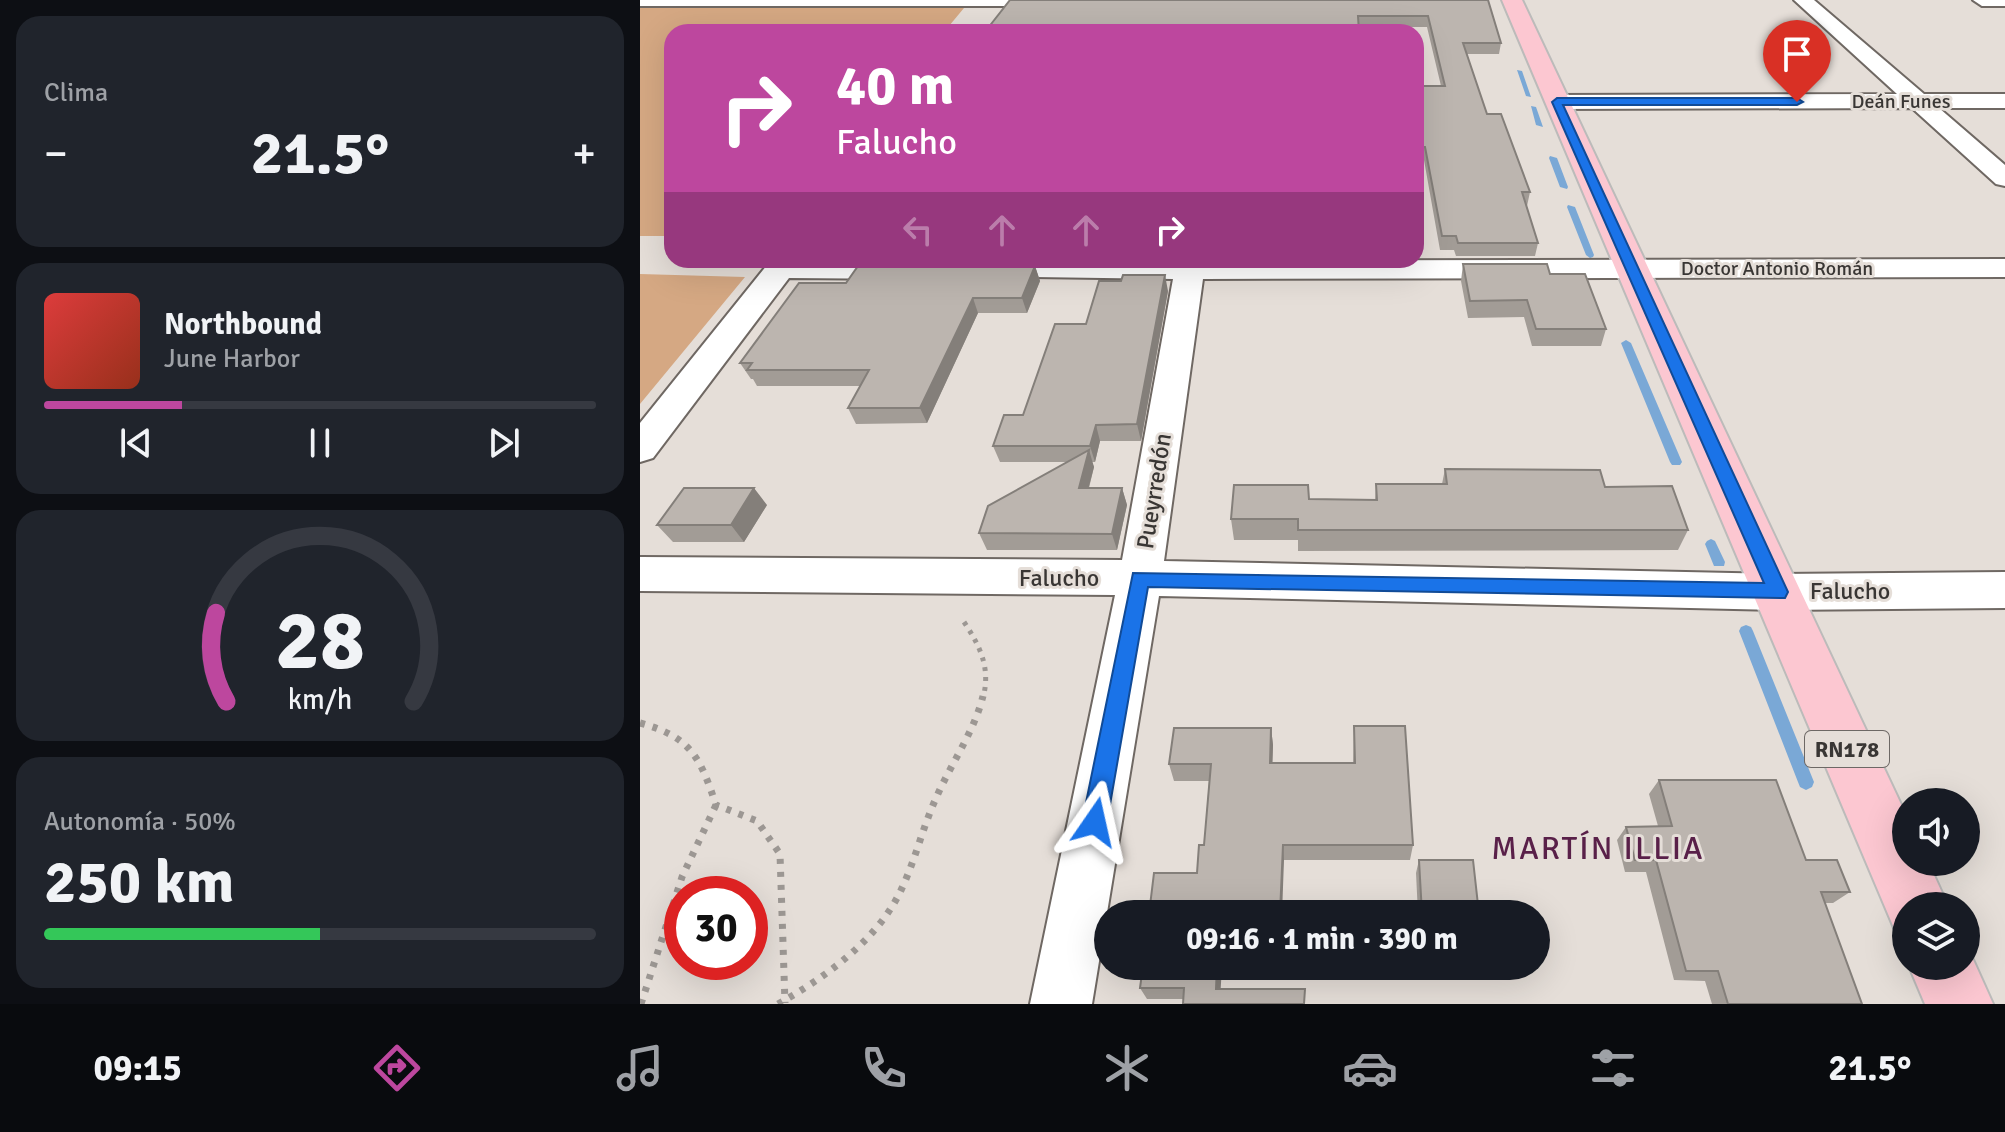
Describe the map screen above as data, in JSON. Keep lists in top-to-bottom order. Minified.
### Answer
{"streets":{"main road":["RN178"],"street":["Deán Funes","Doctor Antonio Román","Pueyrredón","Falucho"]},"crossings":[["Deán Funes","RN178"],["Doctor Antonio Román","RN178"],["Pueyrredón","Falucho"],["Falucho","RN178"]],"districts":["MARTÍN ILLIA"],"page":{"tile":["Clima",["Autonomía · 50%","250 km"]],"turn":["40 m","Falucho"],"heat":["−","21.5°","+"],"song":["Northbound","June Harbor"],"limit":"30","trip":"09:16 · 1 min · 390 m","tabs":["09:15","21.5°"],"gauge":["28","km/h"]}}
